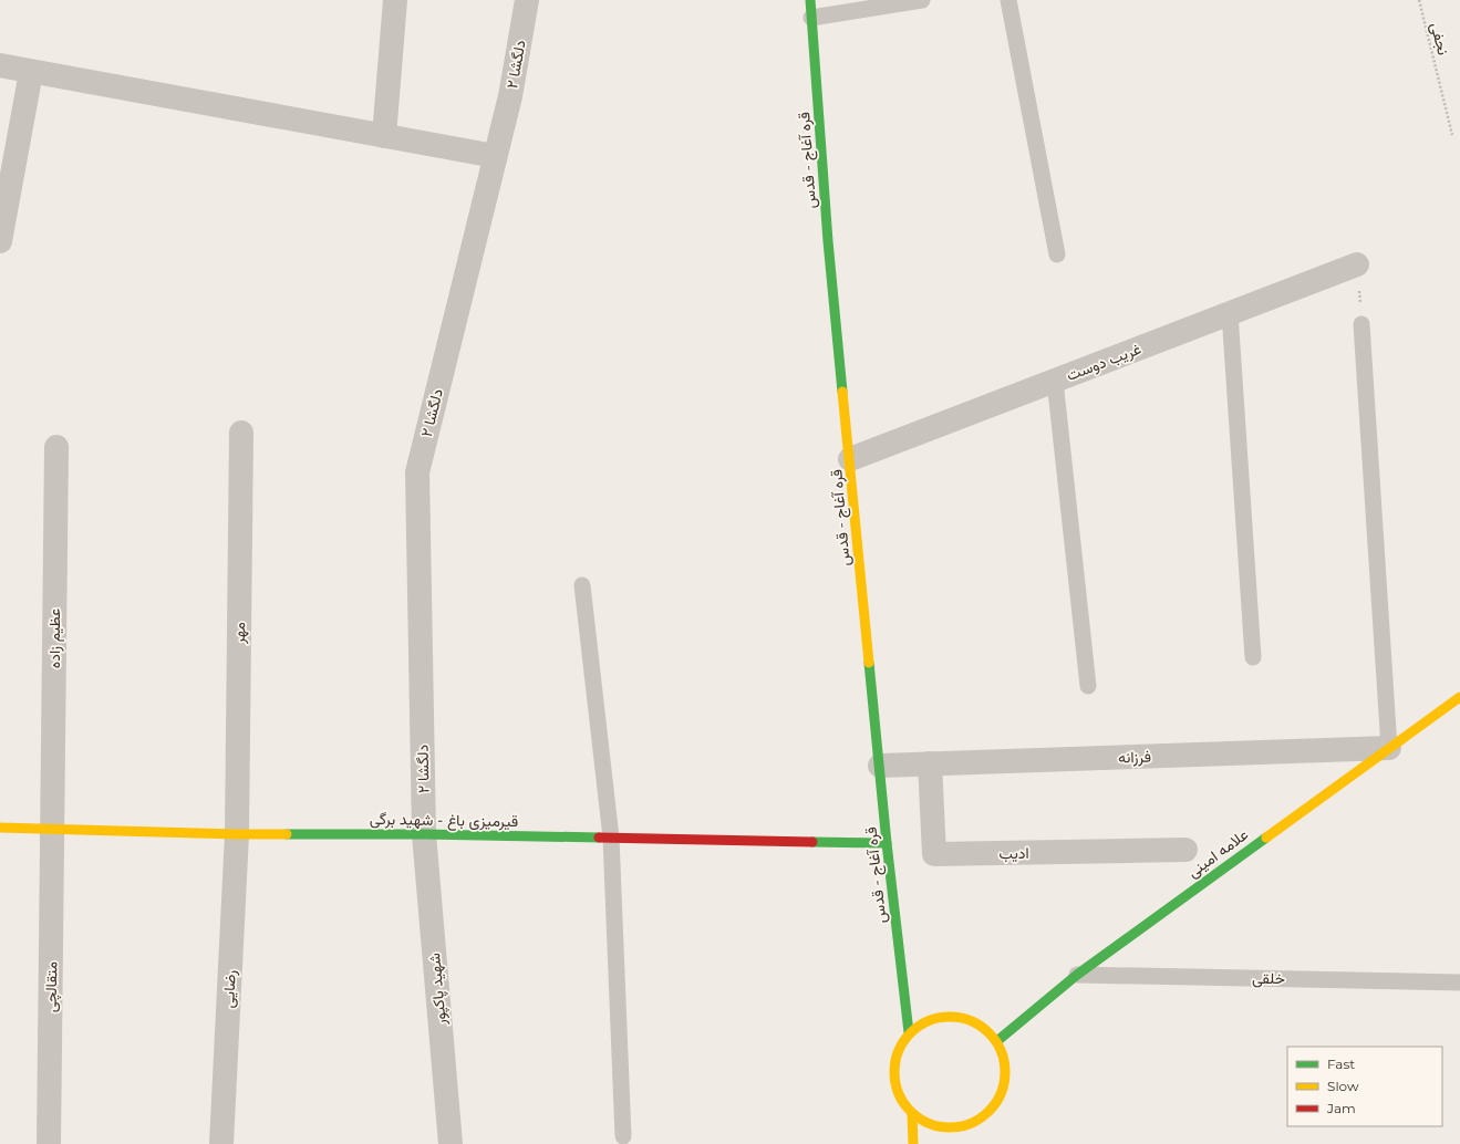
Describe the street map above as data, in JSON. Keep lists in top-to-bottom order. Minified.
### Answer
{"streets":{"main road":["قره آغاج - قدس","قیرمیزی باغ - شهید برگی","علامه امینی"],"street":["دلگشا ۲","غریب دوست","مهر","عظیم زاده","فرزانه","ادیب","متقالچی","رضایی","شهید پاکپور"],"lane":["خلقی"],"path":["نجفی"]},"crossings":[["دلگشا ۲","قیرمیزی باغ - شهید برگی"],["دلگشا ۲","شهید پاکپور"],["قره آغاج - قدس","غریب دوست"],["قره آغاج - قدس","فرزانه"],["قره آغاج - قدس","قیرمیزی باغ - شهید برگی"],["قره آغاج - قدس","علامه امینی"],["مهر","قیرمیزی باغ - شهید برگی"],["مهر","رضایی"],["عظیم زاده","قیرمیزی باغ - شهید برگی"],["عظیم زاده","متقالچی"],["فرزانه","ادیب"],["فرزانه","علامه امینی"],["قیرمیزی باغ - شهید برگی","متقالچی"],["قیرمیزی باغ - شهید برگی","رضایی"],["قیرمیزی باغ - شهید برگی","شهید پاکپور"],["علامه امینی","خلقی"]],"legend":["Fast","Slow","Jam"]}
